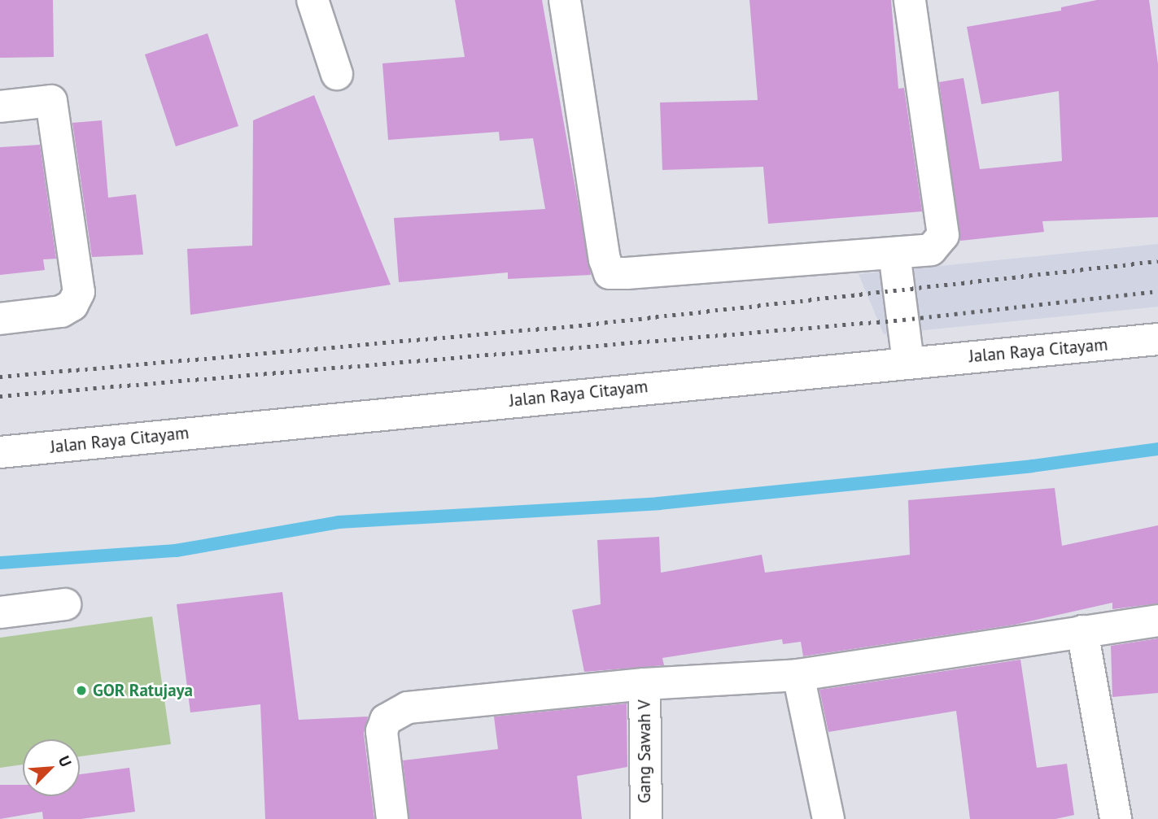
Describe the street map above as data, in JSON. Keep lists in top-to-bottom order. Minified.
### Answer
{"streets":{"street":["Jalan Raya Citayam","Gang Sawah V"]},"places":["GOR Ratujaya"],"north":"top right"}
